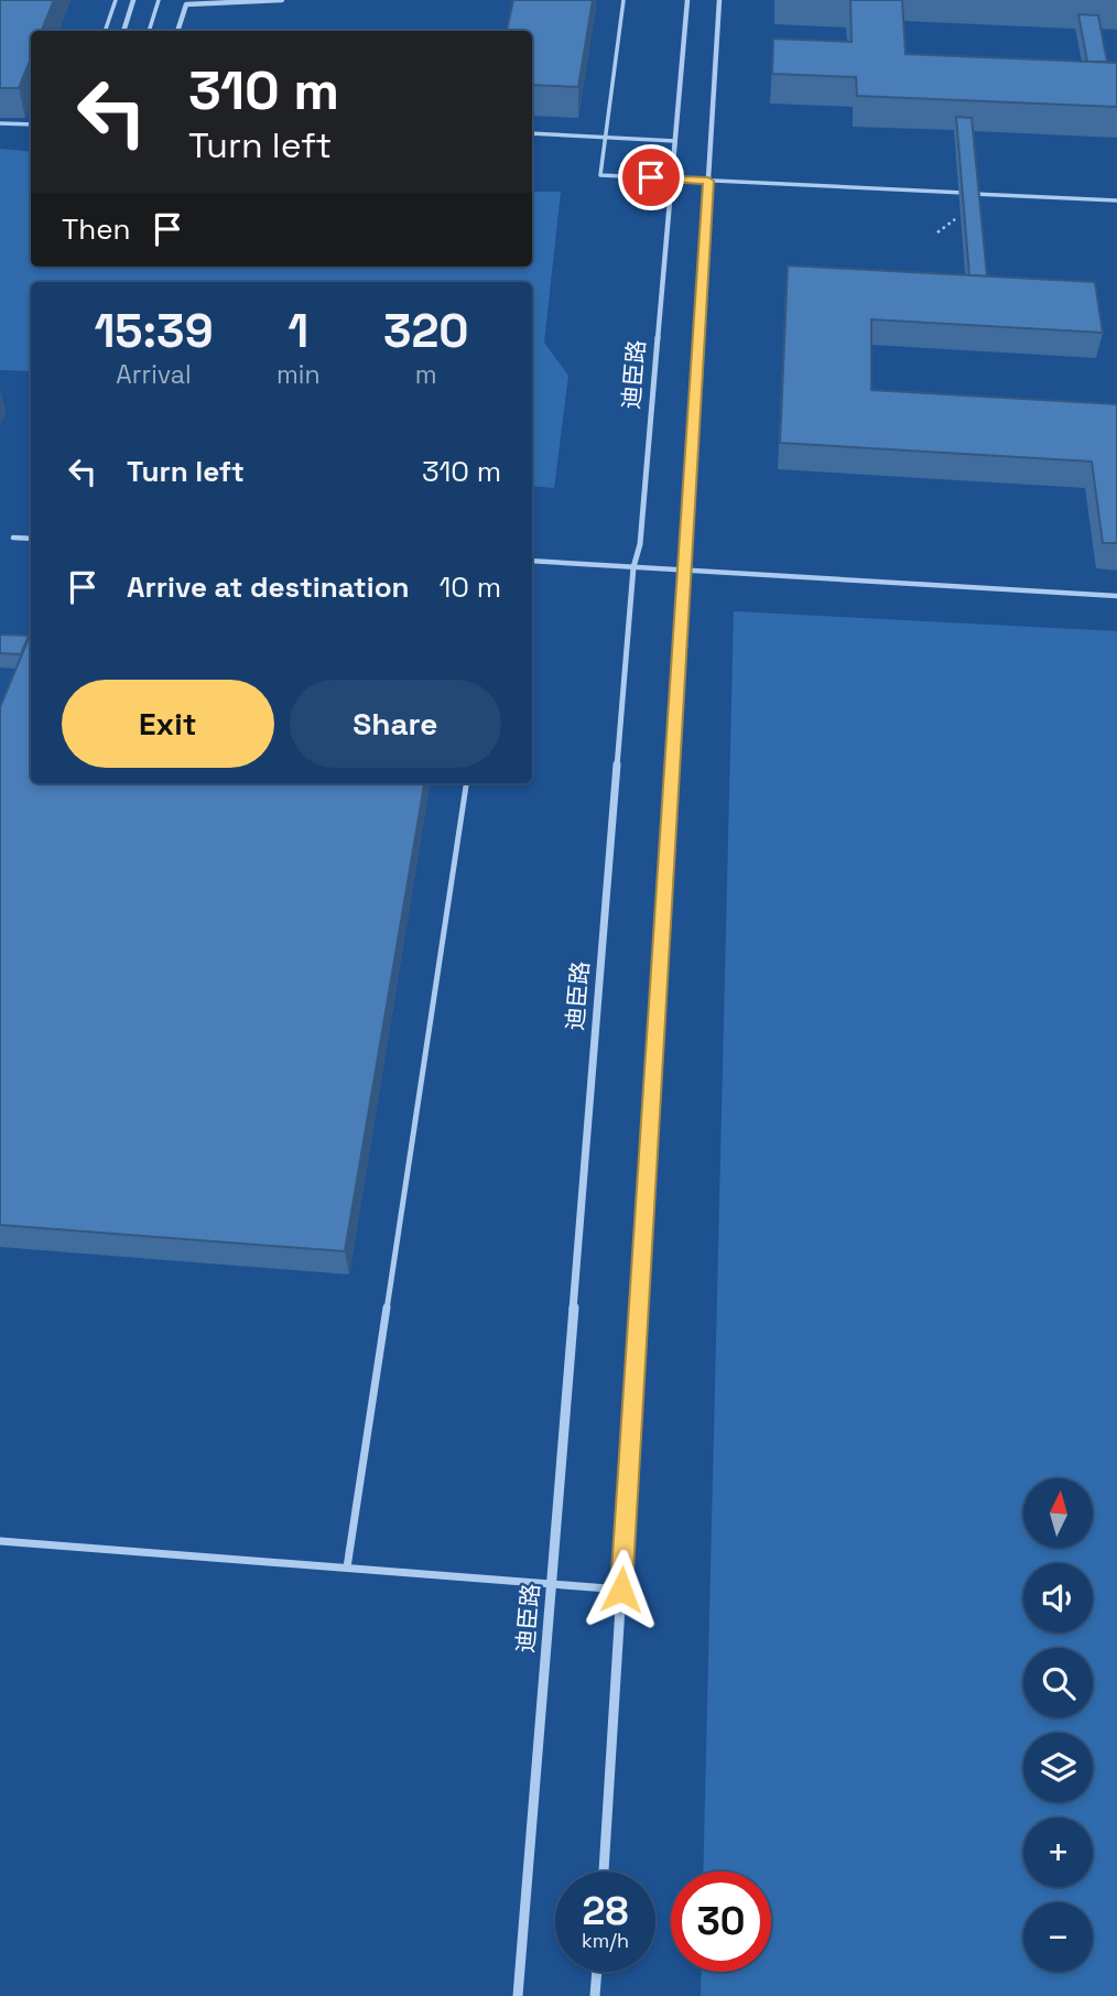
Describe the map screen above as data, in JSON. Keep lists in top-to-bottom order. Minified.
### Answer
{"streets":{"street":["迪臣路"]},"north":"top","page":{"turn":["310 m","Turn left"],"then":"Then","eta":["15:39","Arrival","1","min","320","m"],"list":[{"name":"Turn left","value":"310 m"},{"name":"Arrive at destination","value":"10 m"}],"buttons":["Exit","Share"],"map_buttons":["+","−"],"speed":"28 km/h","limit":"30"}}
